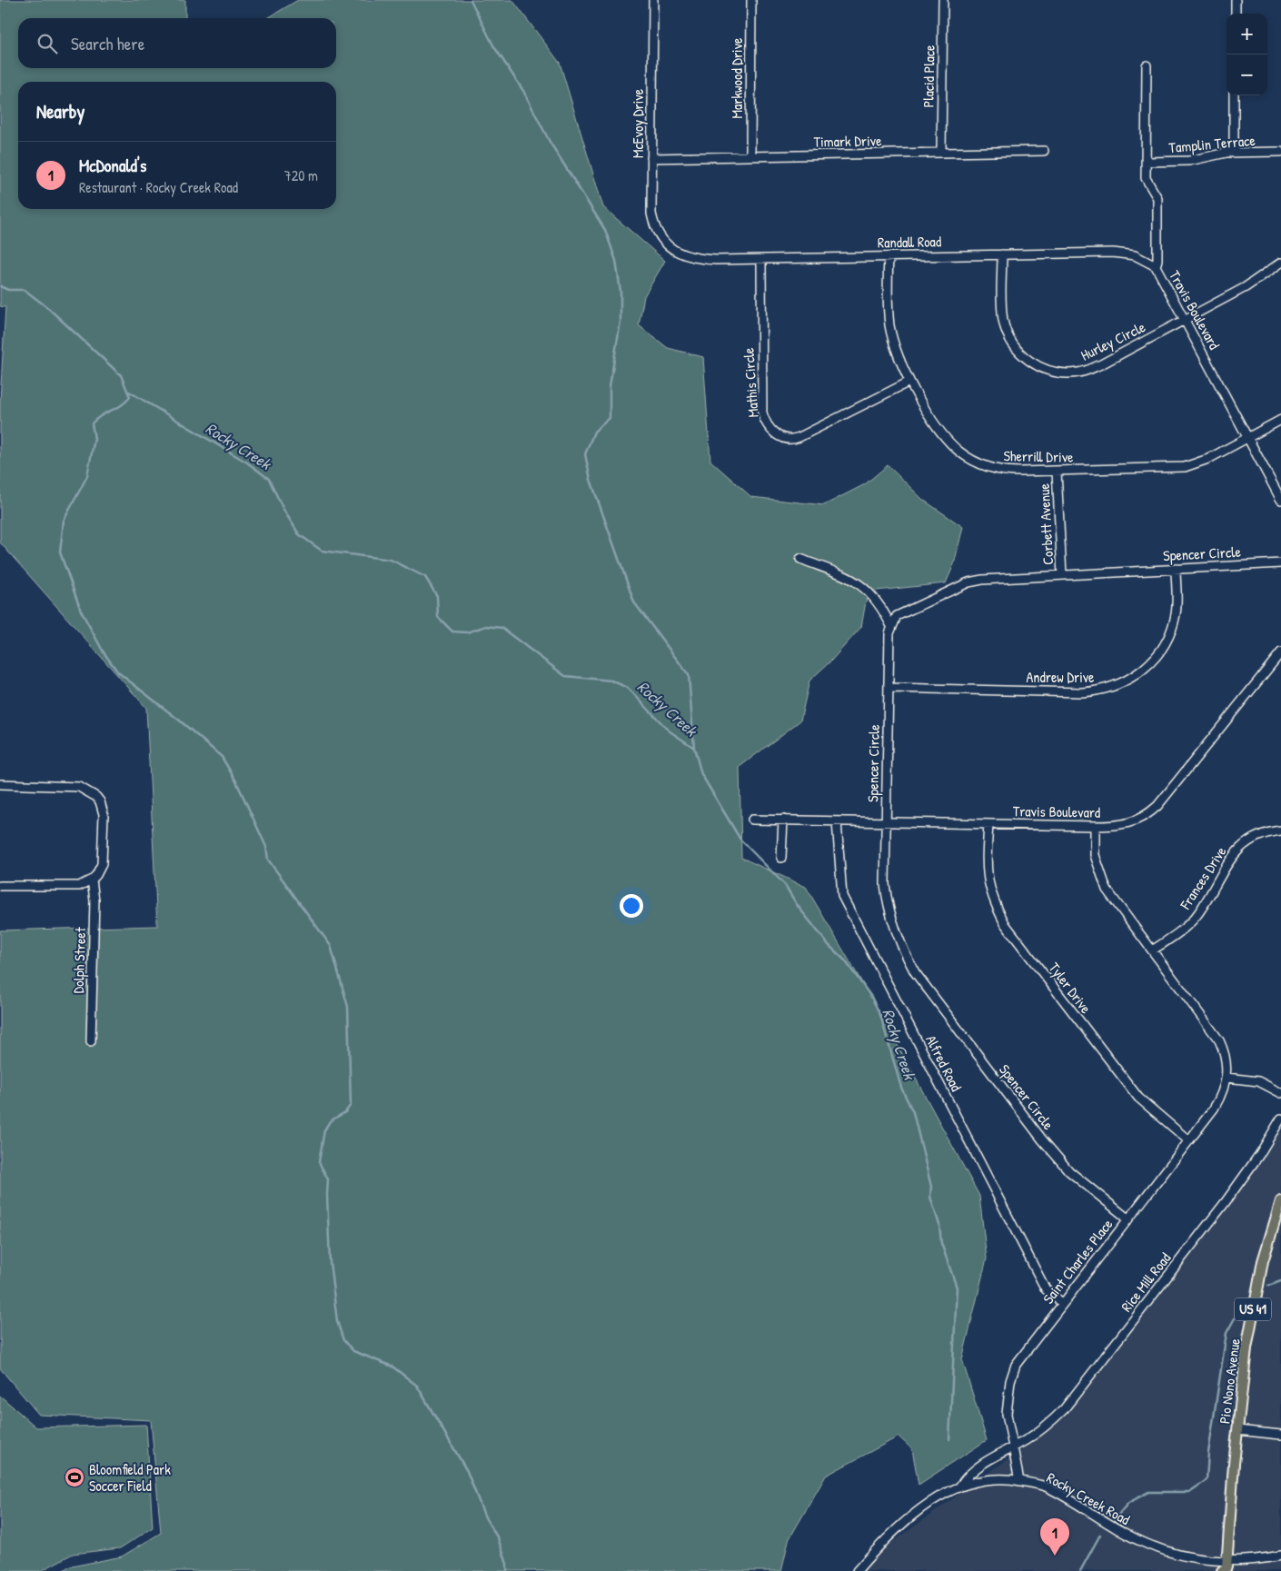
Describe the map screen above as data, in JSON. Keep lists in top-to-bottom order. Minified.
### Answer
{"streets":{"main road":["US 41","Pio Nono Avenue"],"street":["Placid Place","Markwood Drive","McEvoy Drive","Timark Drive","Tamplin Terrace","Randall Road","Travis Boulevard","Hurley Circle","Mathis Circle","Sherrill Drive","Corbett Avenue","Spencer Circle","Andrew Drive","Frances Drive","Dolph Street","Tyler Drive","Alfred Road","Saint Charles Place","Rice Mill Road","Rocky Creek Road"]},"crossings":[["Placid Place","Timark Drive"],["Markwood Drive","Timark Drive"],["McEvoy Drive","Timark Drive"],["McEvoy Drive","Randall Road"],["Tamplin Terrace","Travis Boulevard"],["Randall Road","Travis Boulevard"],["Randall Road","Hurley Circle"],["Randall Road","Mathis Circle"],["Randall Road","Sherrill Drive"],["Travis Boulevard","Hurley Circle"],["Travis Boulevard","Sherrill Drive"],["Travis Boulevard","Spencer Circle"],["Travis Boulevard","Tyler Drive"],["Travis Boulevard","Alfred Road"],["Travis Boulevard","Saint Charles Place"],["Mathis Circle","Sherrill Drive"],["Sherrill Drive","Corbett Avenue"],["Corbett Avenue","Spencer Circle"],["Spencer Circle","Andrew Drive"],["Spencer Circle","Saint Charles Place"],["Frances Drive","Saint Charles Place"],["Tyler Drive","Saint Charles Place"],["Alfred Road","Saint Charles Place"],["Saint Charles Place","Rice Mill Road"],["Saint Charles Place","Rocky Creek Road"],["Rice Mill Road","Rocky Creek Road"],["Pio Nono Avenue","Rocky Creek Road"]],"water":["Rocky Creek"],"places":{"sports":["Bloomfield Park Soccer Field"]},"page":{"map_buttons":["+","−"],"search":"Search here","heading":"Nearby","list":[{"mark":"1","name":"McDonald's","note":"Restaurant · Rocky Creek Road","value":"720 m"}],"pins":"1"}}
